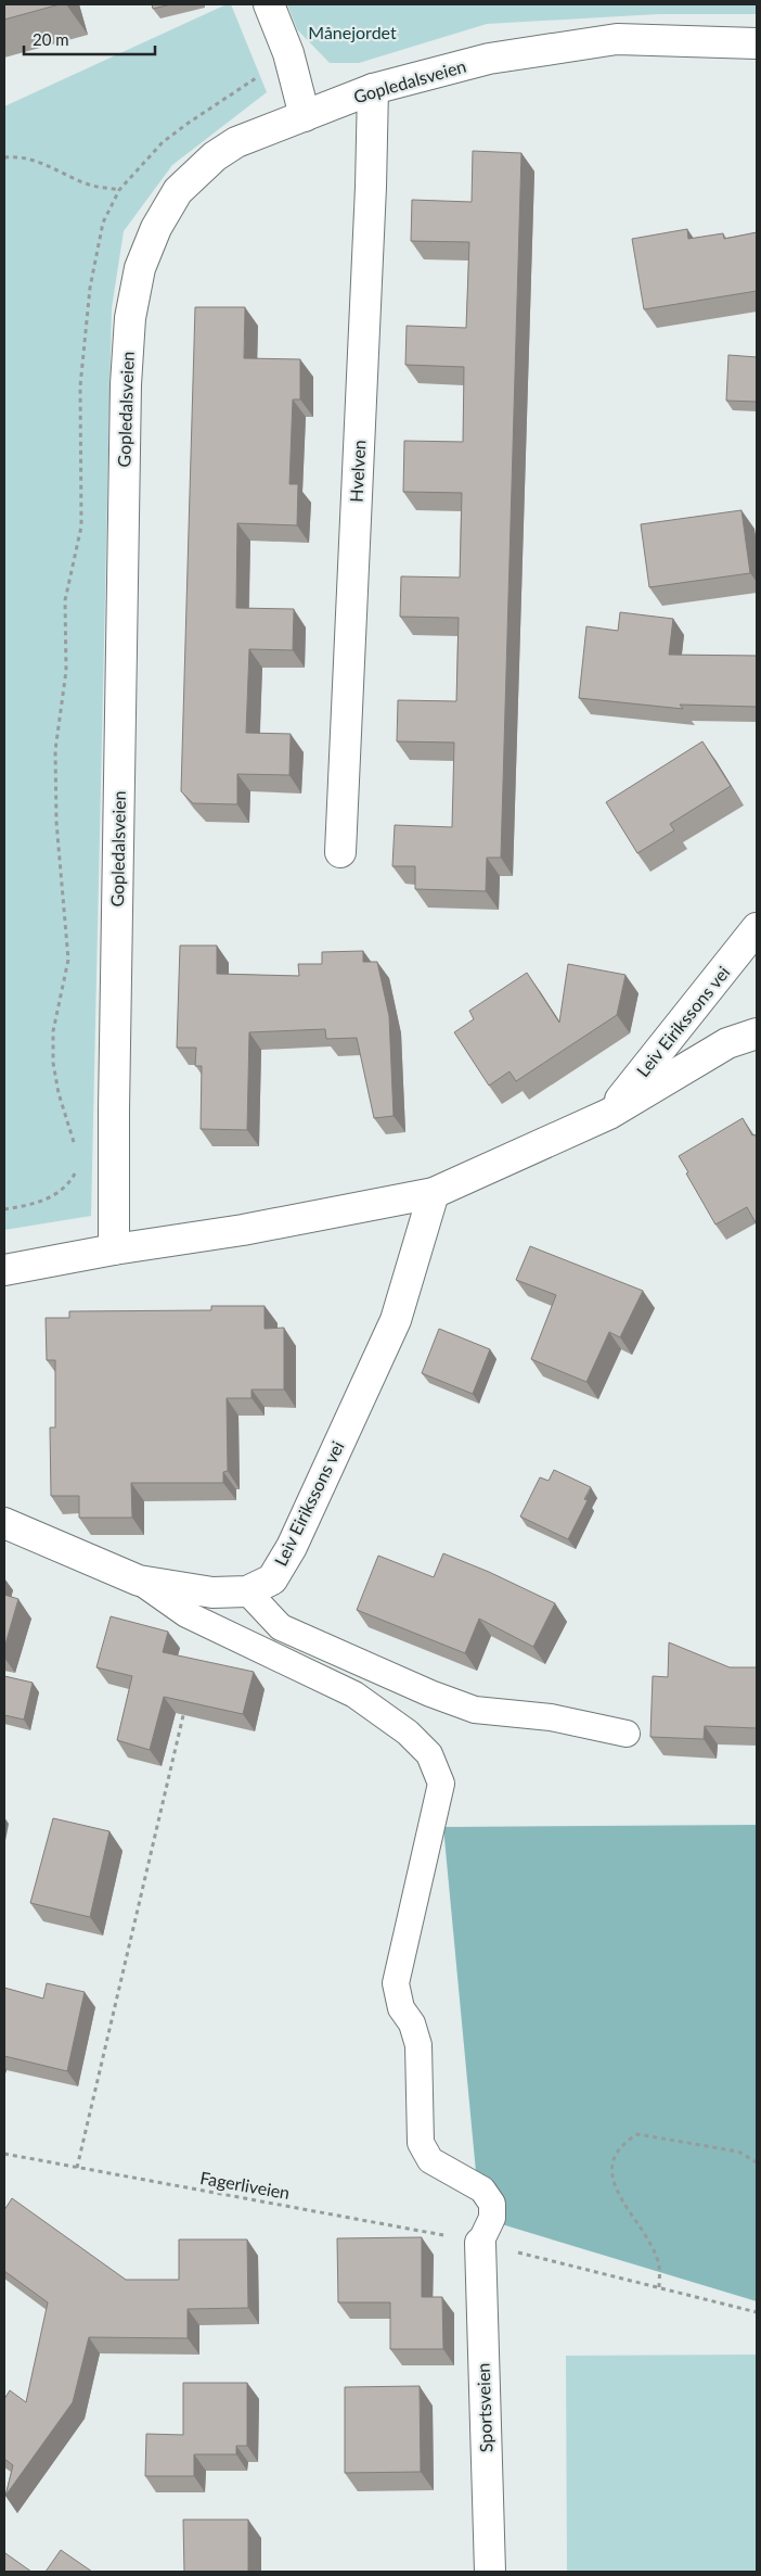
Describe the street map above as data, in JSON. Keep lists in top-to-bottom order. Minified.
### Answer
{"streets":{"street":["Gopledalsveien","Hvelven","Leiv Eirikssons vei","Sportsveien"],"path":["Fagerliveien"]},"crossings":[["Gopledalsveien","Hvelven"],["Gopledalsveien","Leiv Eirikssons vei"],["Fagerliveien","Sportsveien"]],"parks":["Månejordet"],"scale_bar":"20 m"}
